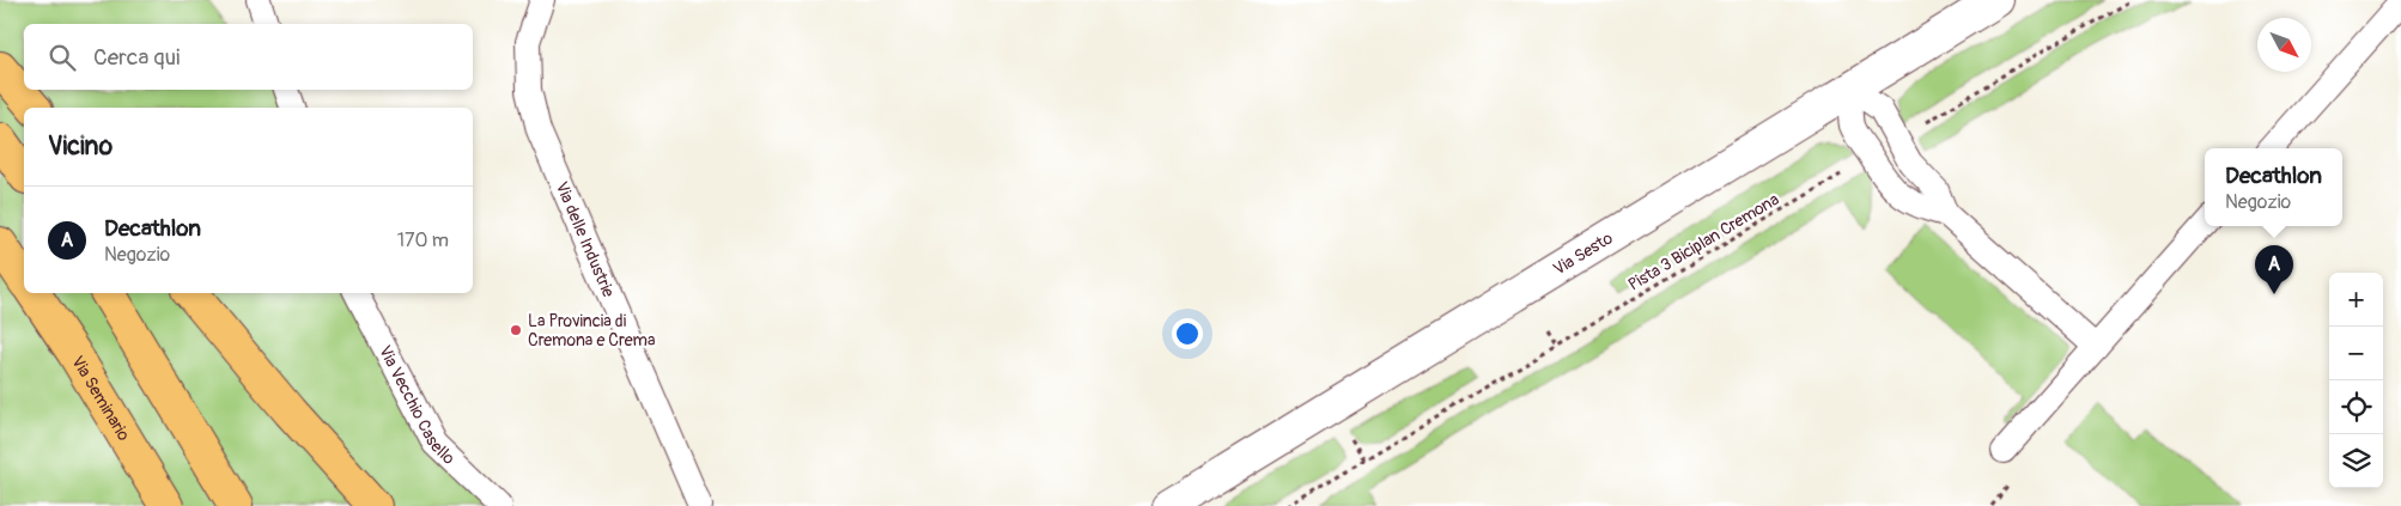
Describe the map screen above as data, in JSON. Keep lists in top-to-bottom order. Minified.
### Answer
{"streets":{"main road":["Via Seminario"],"street":["Via Sesto"],"lane":["Via delle Industrie","Via Vecchio Casello"],"path":["Pista 3 Biciplan Cremona"]},"places":["La Provincia di Cremona e Crema"],"north":"bottom right","page":{"search":"Cerca qui","heading":"Vicino","popup":["Decathlon","Negozio"],"list":[{"mark":"A","name":"Decathlon","note":"Negozio","value":"170 m"}],"pins":"A","map_buttons":["+","−"]}}
